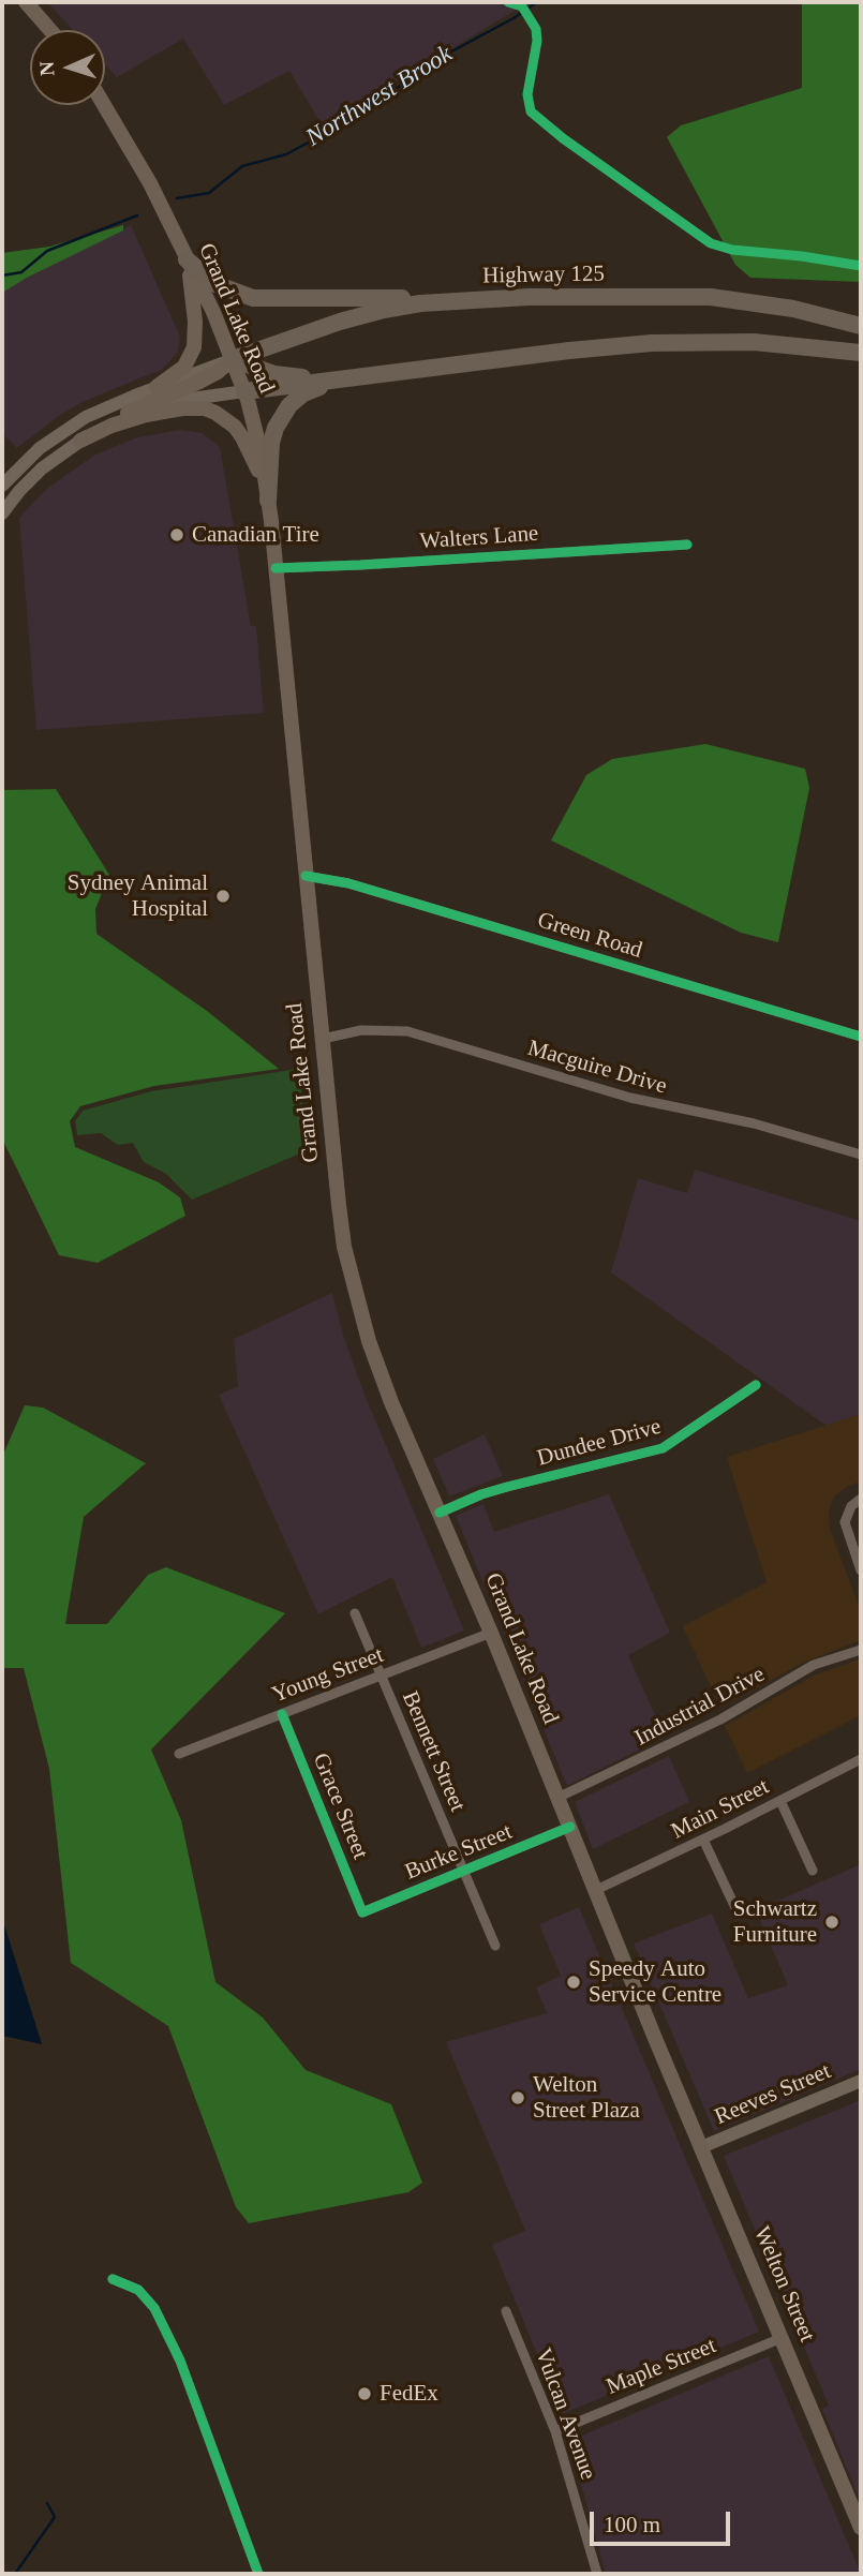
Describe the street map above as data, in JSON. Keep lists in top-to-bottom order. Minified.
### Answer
{"streets":{"highway":["Highway 125"],"main road":["Grand Lake Road","Reeves Street","Welton Street"],"street":["Walters Lane","Green Road","Macguire Drive","Dundee Drive","Young Street","Industrial Drive","Bennett Street","Grace Street","Main Street","Burke Street","Maple Street","Vulcan Avenue"]},"crossings":[["Highway 125","Grand Lake Road"],["Grand Lake Road","Walters Lane"],["Grand Lake Road","Green Road"],["Grand Lake Road","Macguire Drive"],["Grand Lake Road","Dundee Drive"],["Grand Lake Road","Young Street"],["Grand Lake Road","Industrial Drive"],["Grand Lake Road","Main Street"],["Grand Lake Road","Burke Street"],["Grand Lake Road","Welton Street"],["Young Street","Bennett Street"],["Young Street","Grace Street"],["Bennett Street","Burke Street"],["Grace Street","Burke Street"],["Reeves Street","Welton Street"],["Welton Street","Maple Street"],["Maple Street","Vulcan Avenue"]],"water":["Northwest Brook"],"places":["Canadian Tire","Sydney Animal Hospital","Schwartz Furniture","Speedy Auto Service Centre","Welton Street Plaza","FedEx"],"scale_bar":"100 m","north":"left"}
